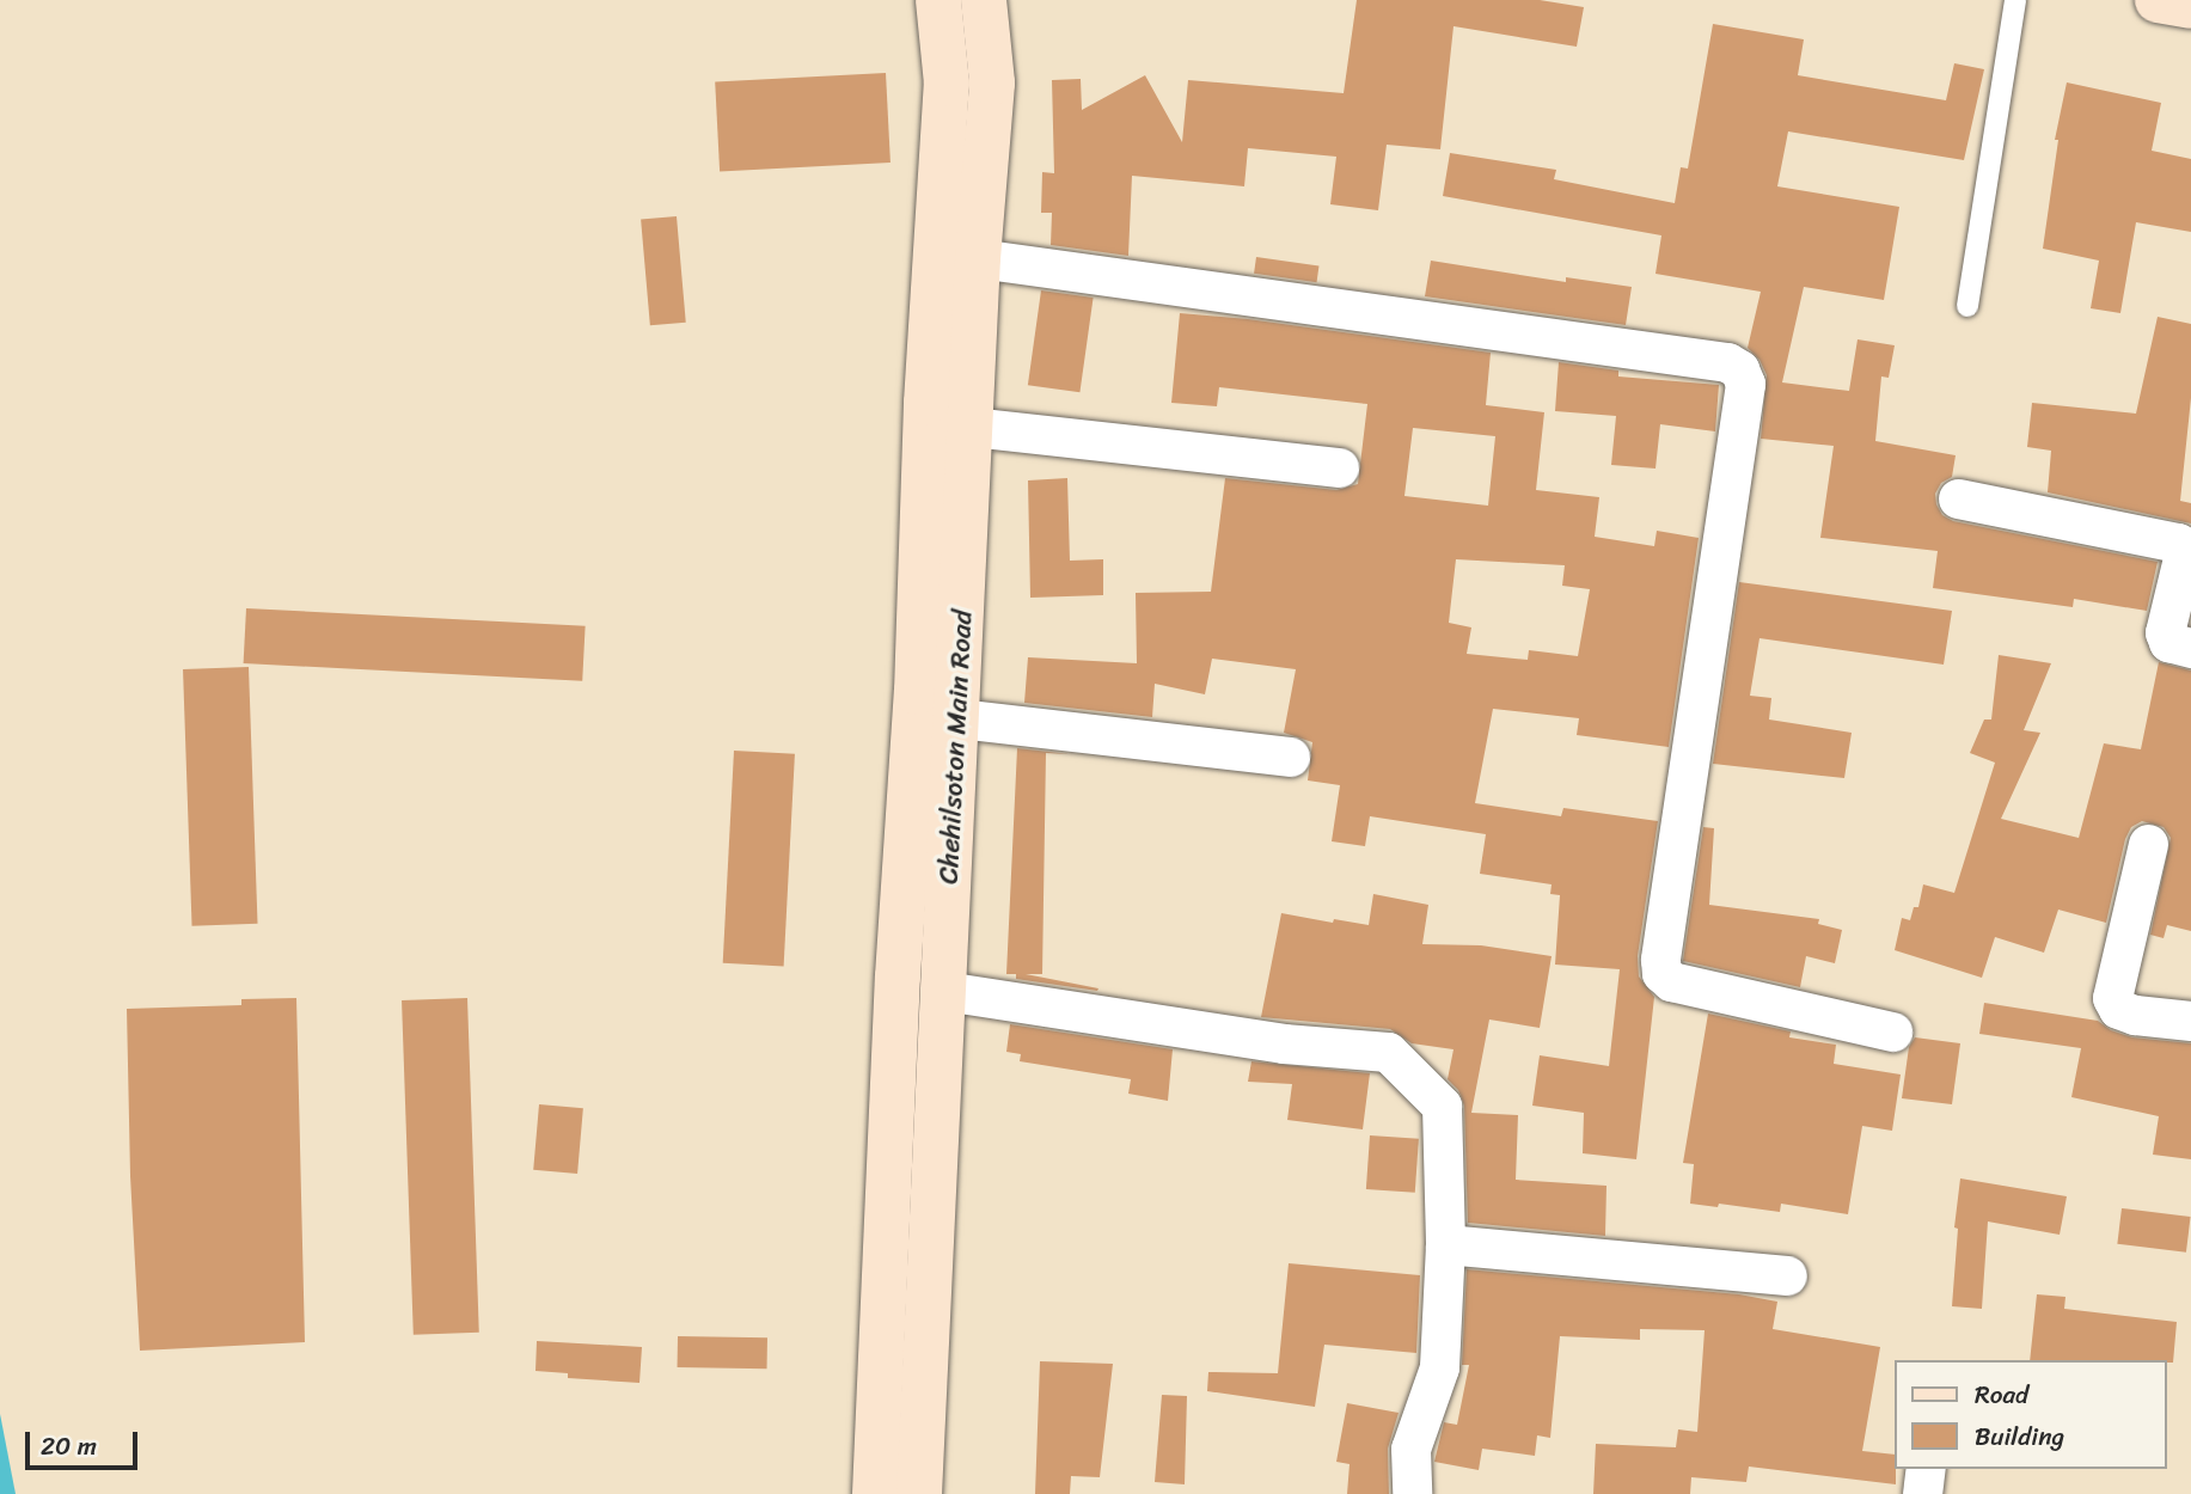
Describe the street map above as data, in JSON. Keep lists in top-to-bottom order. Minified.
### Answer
{"streets":{"main road":["Chehilsoton Main Road"]},"legend":["Road","Building"],"scale_bar":"20 m"}
